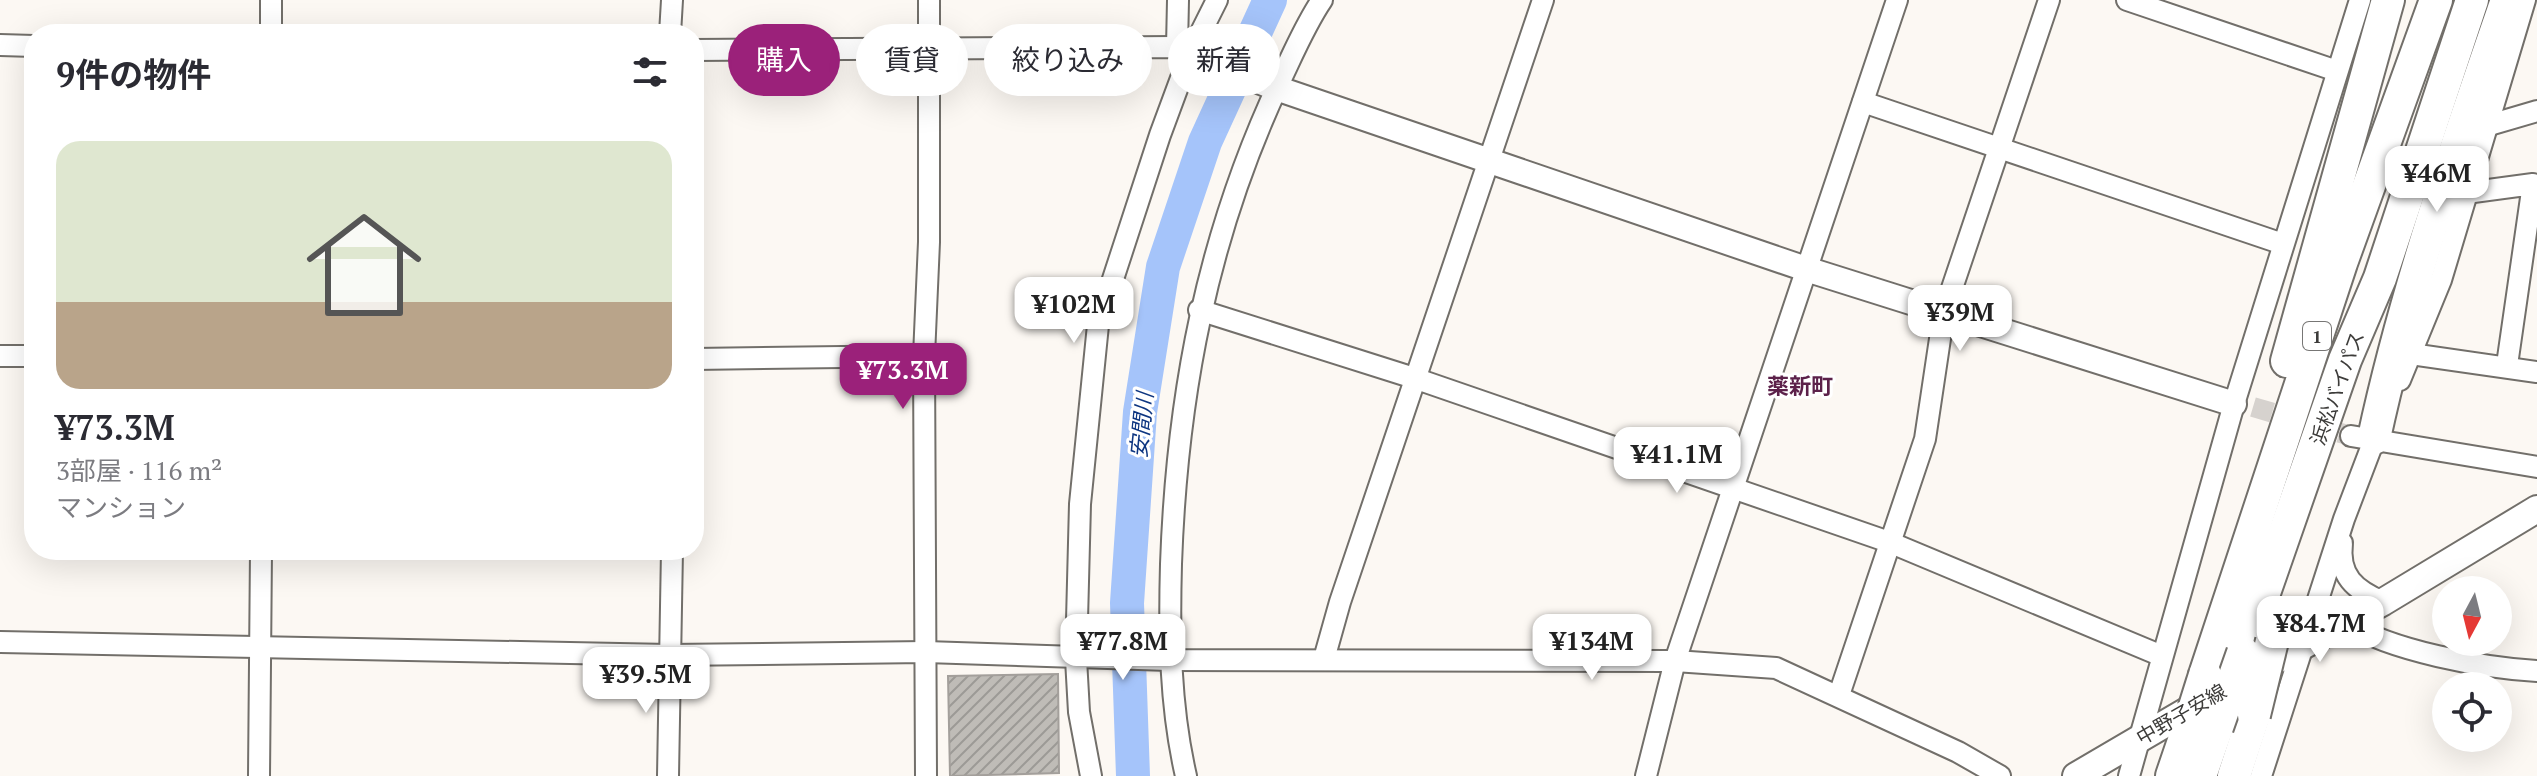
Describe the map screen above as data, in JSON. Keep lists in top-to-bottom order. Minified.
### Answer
{"streets":{"highway":["1","浜松バイパス"],"main road":["中野子安線"]},"crossings":[["1","浜松バイパス"]],"districts":["薬新町"],"water":["安間川"],"north":"bottom","page":{"chip":["購入","賃貸","絞り込み","新着"],"heading":"9件の物件","list":[{"name":"¥73.3M","note":"3部屋 · 116 m² · マンション"}],"price":["¥46M","¥102M","¥39M","¥73.3M","¥41.1M","¥84.7M","¥77.8M","¥134M","¥39.5M"]}}
